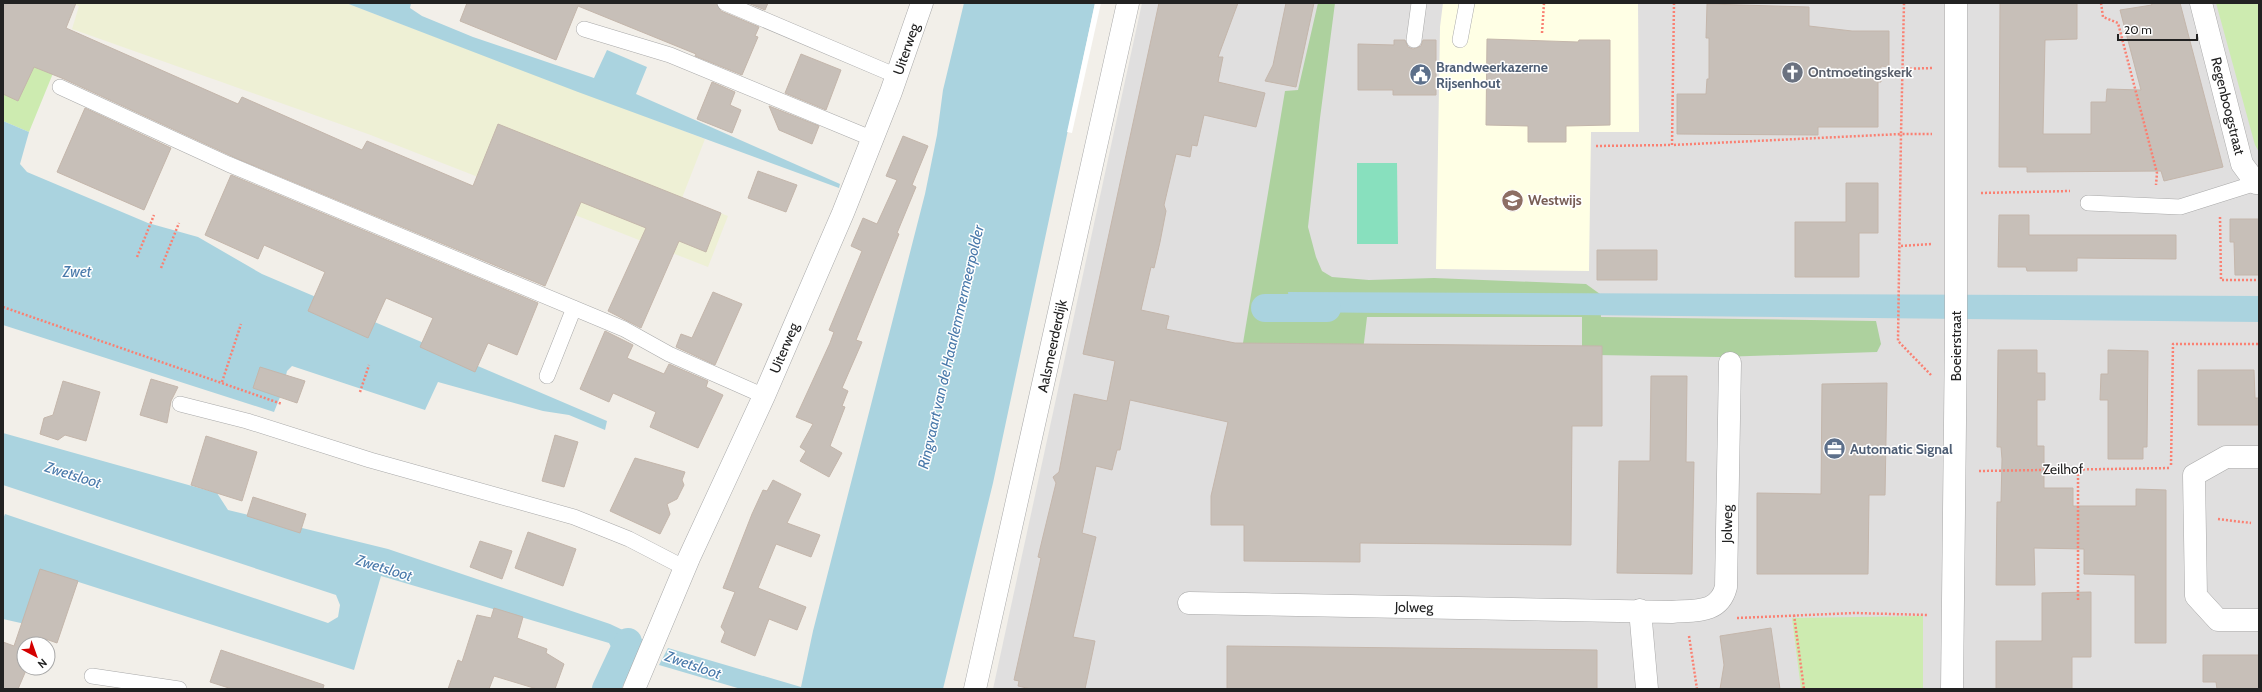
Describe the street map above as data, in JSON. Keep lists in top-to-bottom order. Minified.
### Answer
{"streets":{"street":["Uiterweg","Regenboogstraat","Aalsmeerderdijk","Boeierstraat","Jolweg"],"path":["Zeilhof"]},"crossings":[["Boeierstraat","Zeilhof"]],"water":["Zwet","Ringvaart van de Haarlemmermeerpolder","Zwetsloot"],"places":{"church":["Ontmoetingskerk"],"public building":["Brandweerkazerne Rijsenhout"],"school or university":["Westwijs"],"office":["Automatic Signal"]},"scale_bar":"20 m","north":"bottom right"}
